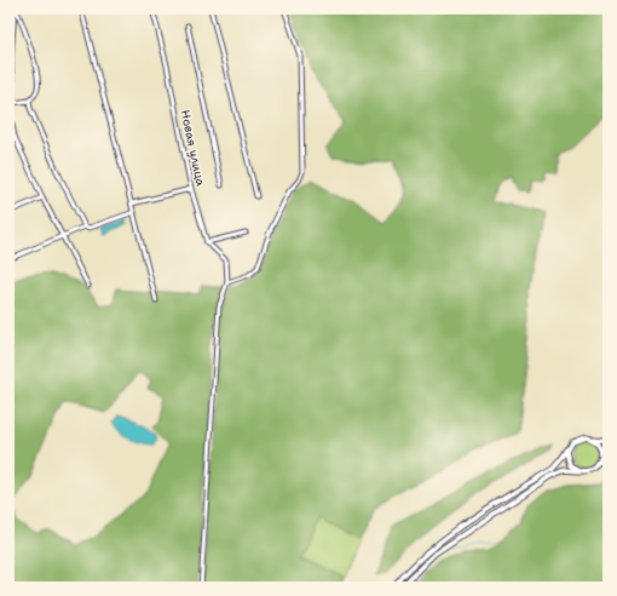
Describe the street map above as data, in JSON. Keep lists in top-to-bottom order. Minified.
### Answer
{"streets":{"street":["Новая улица"]}}
